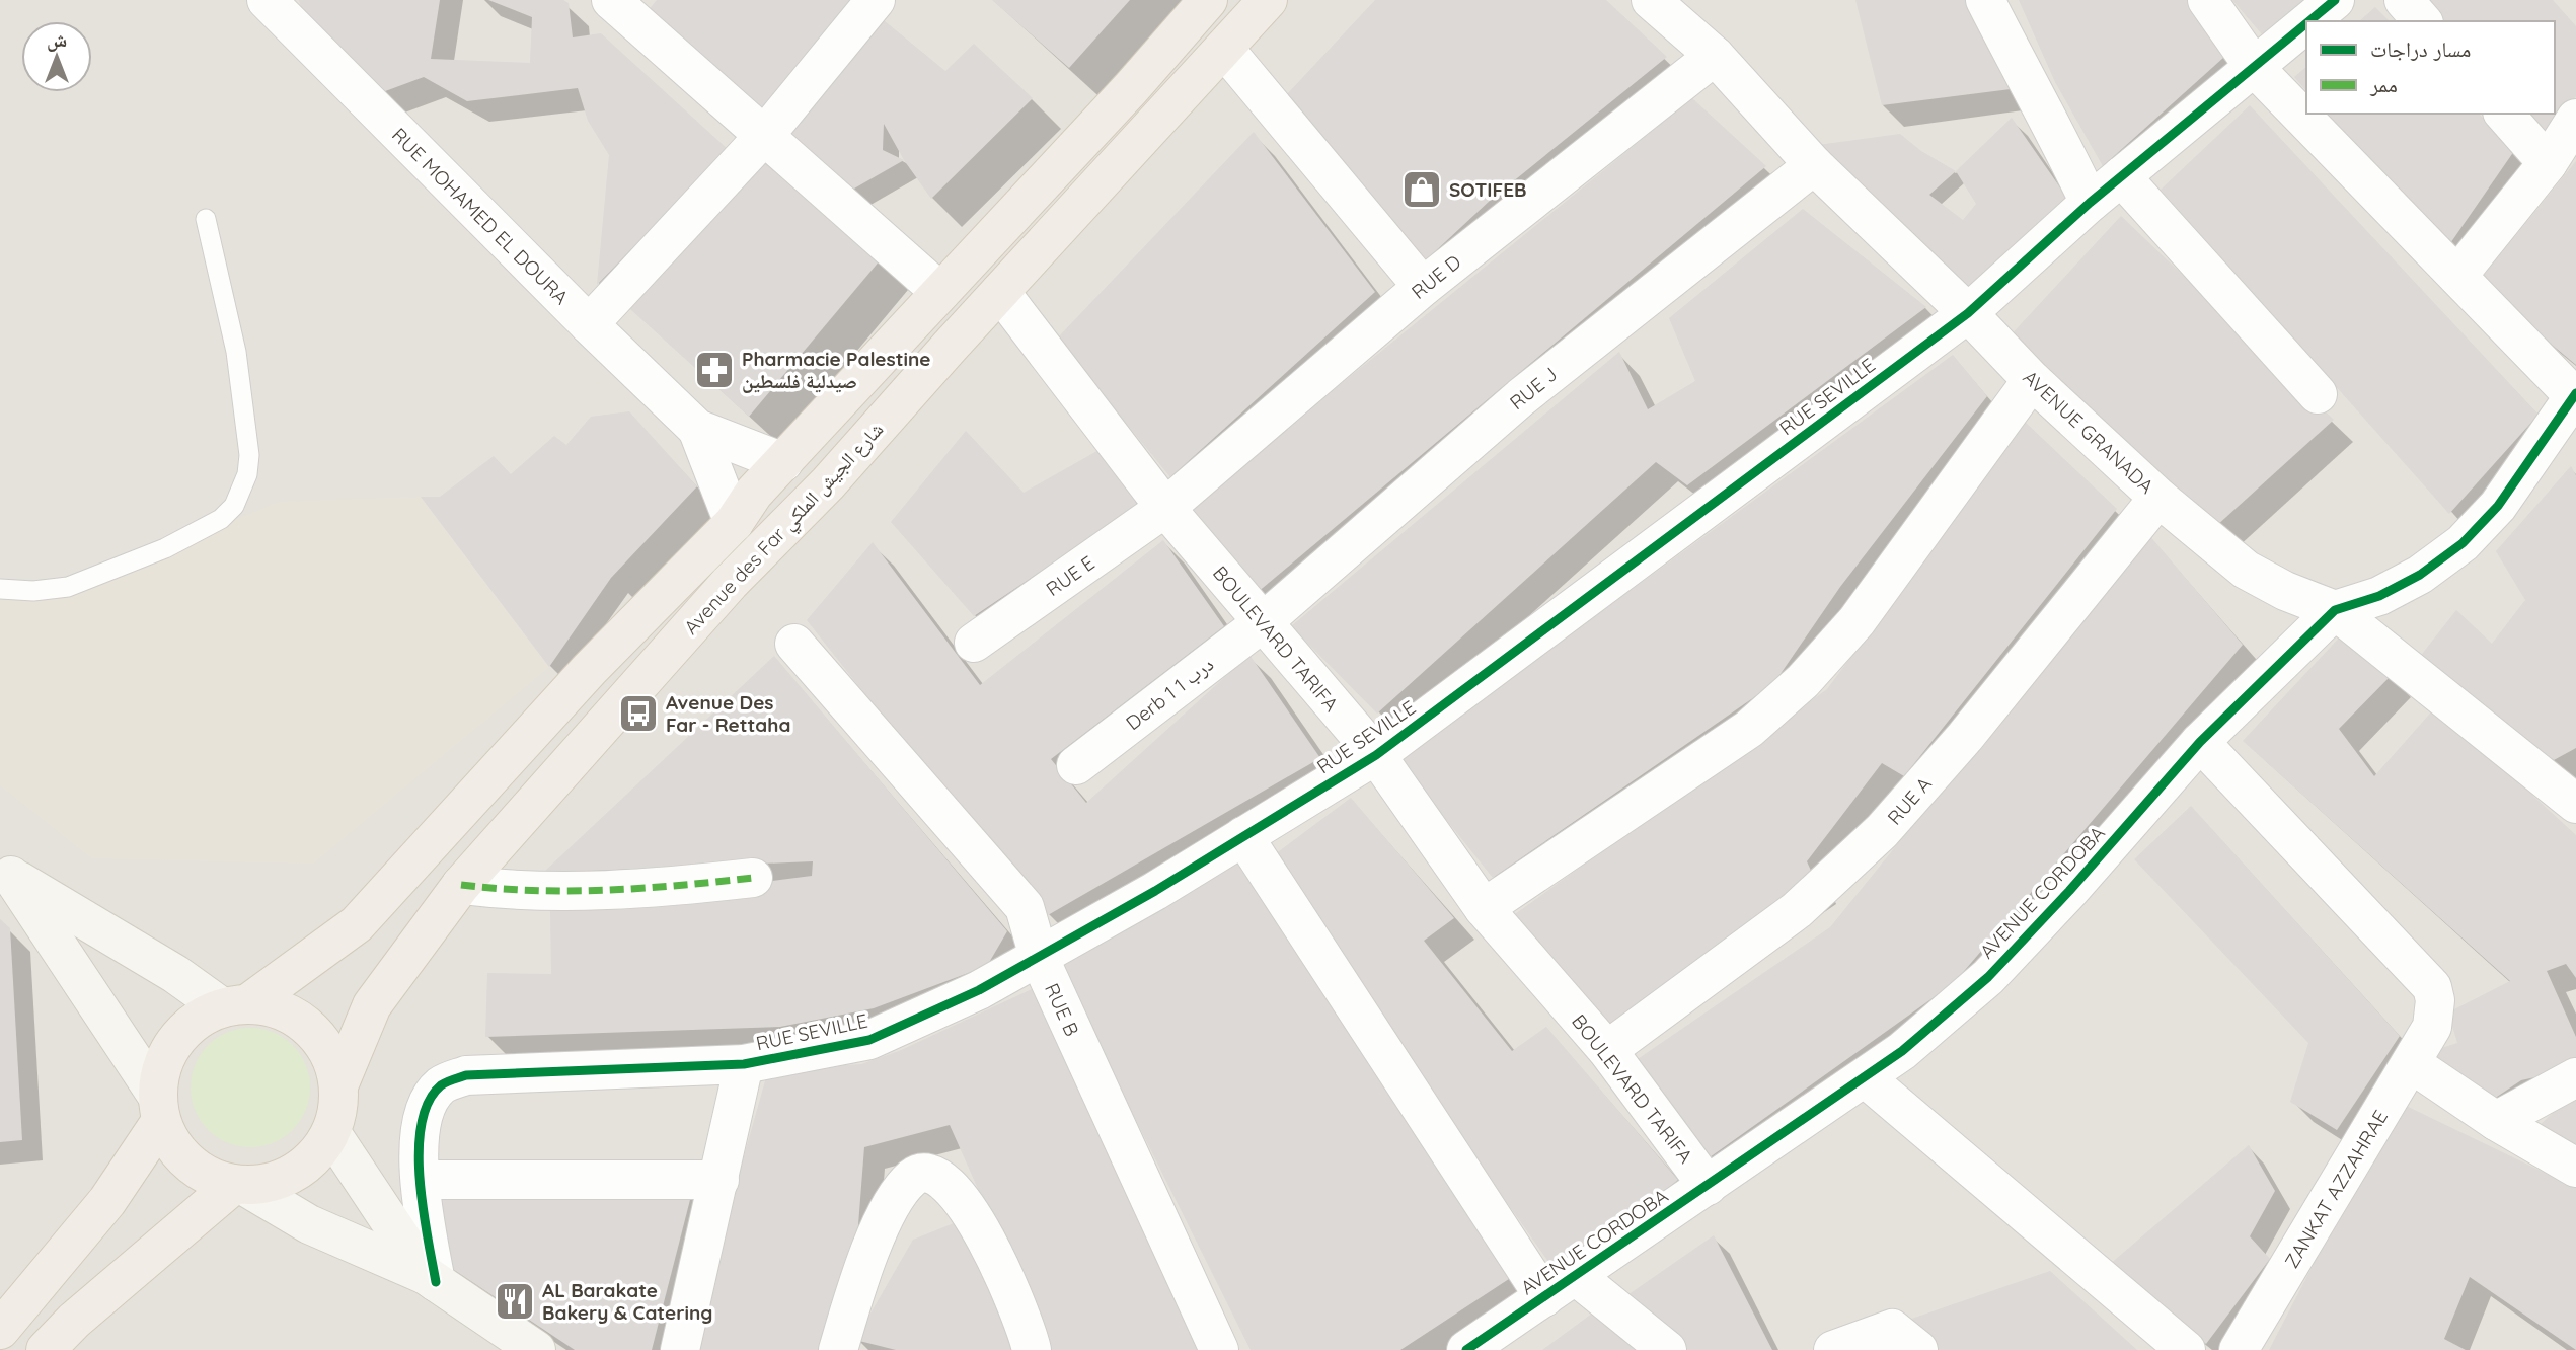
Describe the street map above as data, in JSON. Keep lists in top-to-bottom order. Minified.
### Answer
{"streets":{"main road":["Avenue des Far شارع الجيش الملكي"],"street":["RUE MOHAMED EL DOURA","RUE D","RUE J","RUE SEVILLE","AVENUE GRANADA","RUE E","BOULEVARD TARIFA","Derb 1 درب 1","RUE A","AVENUE CORDOBA","RUE B","ZANKAT AZZAHRAE"]},"crossings":[["RUE MOHAMED EL DOURA","Avenue des Far شارع الجيش الملكي"],["RUE D","AVENUE GRANADA"],["RUE D","RUE E"],["RUE D","BOULEVARD TARIFA"],["RUE J","AVENUE GRANADA"],["RUE J","BOULEVARD TARIFA"],["RUE J","Derb 1 درب 1"],["RUE SEVILLE","AVENUE GRANADA"],["RUE SEVILLE","BOULEVARD TARIFA"],["RUE SEVILLE","RUE B"],["AVENUE GRANADA","RUE A"],["AVENUE GRANADA","AVENUE CORDOBA"],["Avenue des Far شارع الجيش الملكي","BOULEVARD TARIFA"],["RUE E","BOULEVARD TARIFA"],["BOULEVARD TARIFA","Derb 1 درب 1"],["BOULEVARD TARIFA","RUE A"],["BOULEVARD TARIFA","AVENUE CORDOBA"],["AVENUE CORDOBA","ZANKAT AZZAHRAE"]],"places":{"shop":["SOTIFEB"],"pharmacy":["Pharmacie Palestine صيدلية فلسطين"],"bus stop":["Avenue Des Far - Rettaha"],"restaurant":["AL Barakate Bakery & Catering"]},"legend":["مسار دراجات","ممر"],"north":"top"}
